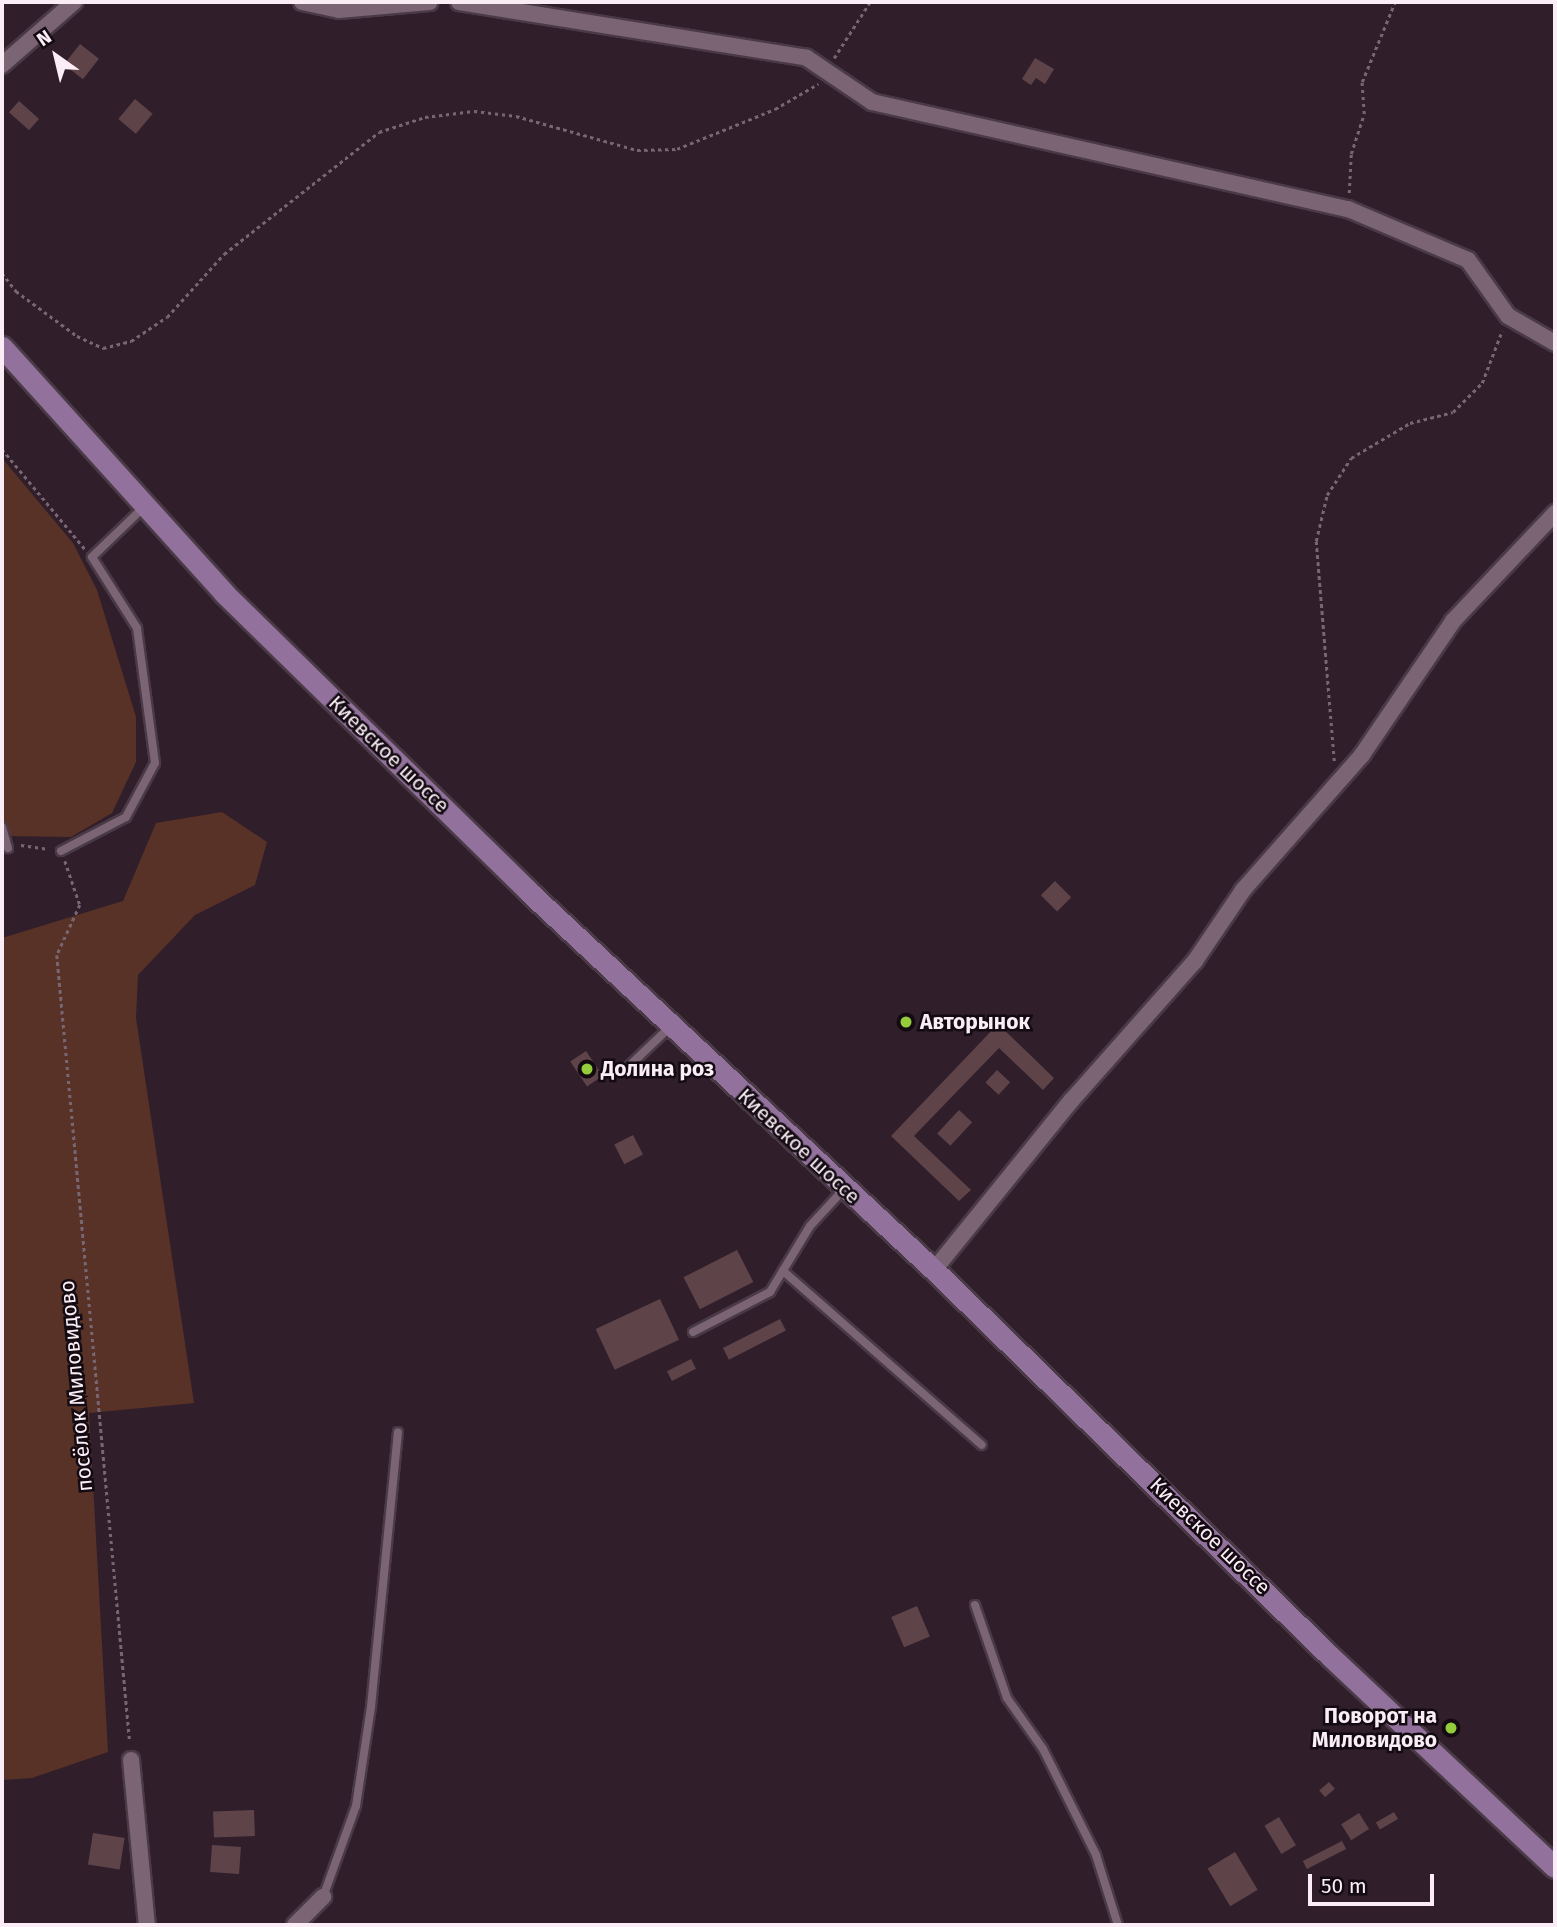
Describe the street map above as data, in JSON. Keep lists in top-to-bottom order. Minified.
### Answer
{"streets":{"main road":["Киевское шоссе"],"path":["посёлок Миловидово"]},"places":["Авторынок","Долина роз","Поворот на Миловидово"],"scale_bar":"50 m","north":"top left"}
